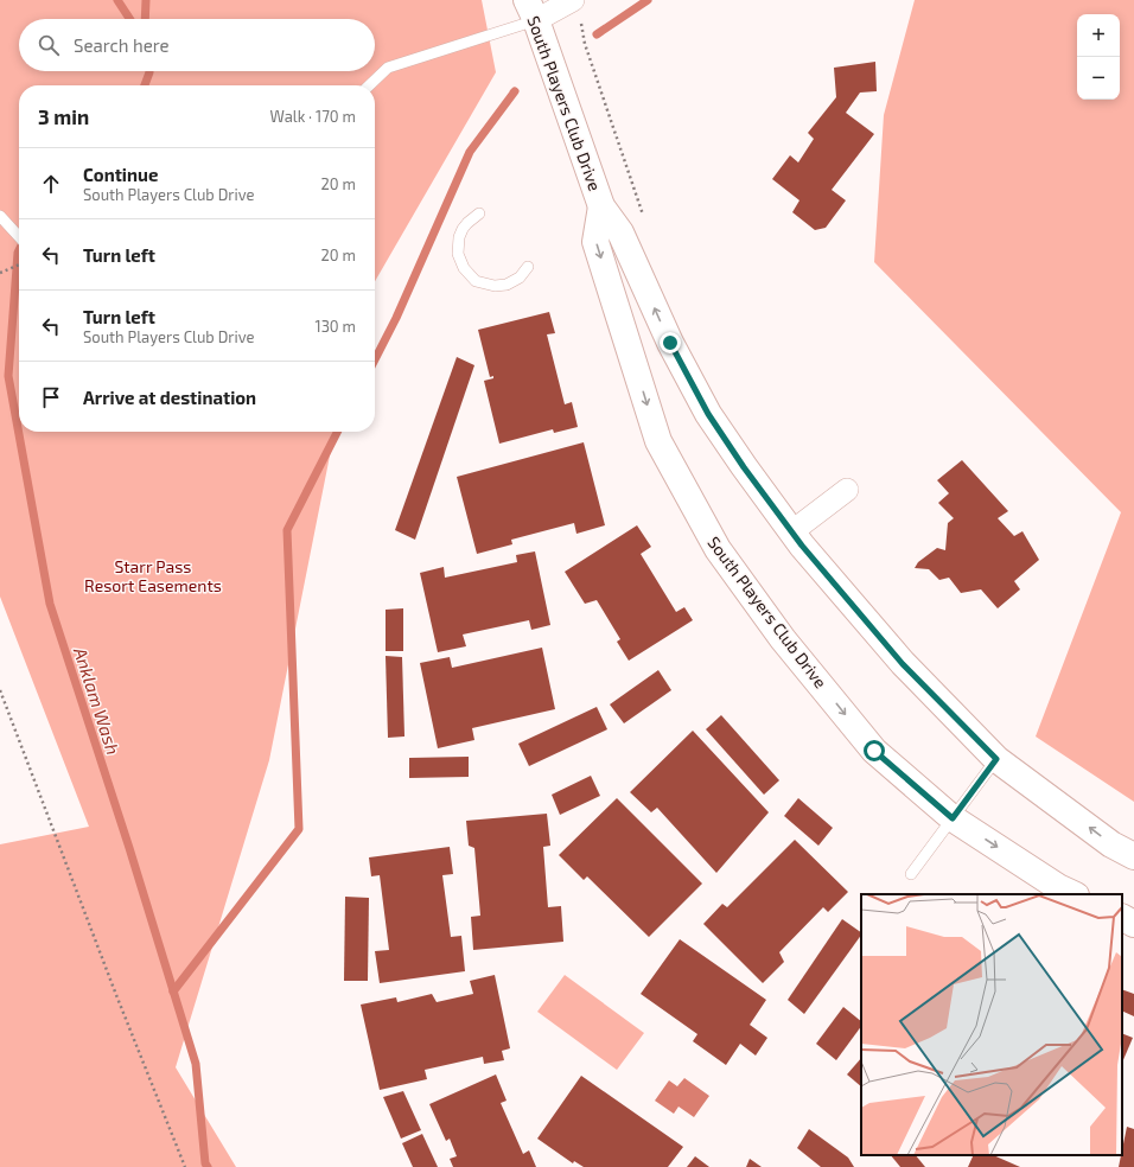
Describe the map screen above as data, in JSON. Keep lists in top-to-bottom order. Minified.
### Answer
{"streets":{"street":["South Players Club Drive"]},"water":["Anklam Wash"],"parks":["Starr Pass Resort Easements"],"page":{"map_buttons":["+","−"],"search":"Search here","heading":["3 min","Walk · 170 m"],"list":[["Continue","South Players Club Drive","20 m"],["Turn left","20 m"],["Turn left","South Players Club Drive","130 m"],"Arrive at destination"]}}
